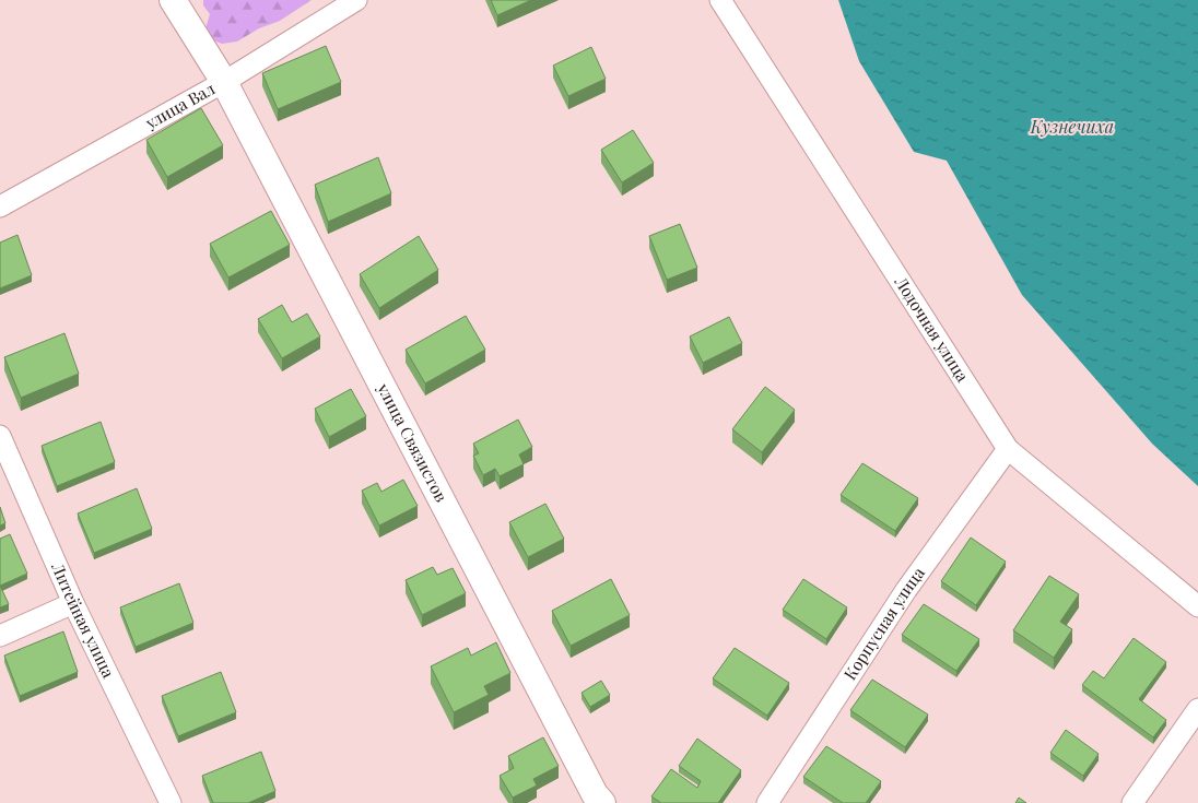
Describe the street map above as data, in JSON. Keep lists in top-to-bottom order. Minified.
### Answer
{"streets":{"street":["улица Вал","Лодочная улица","улица Связистов","Литейная улица","Корпусная улица"]},"crossings":[["улица Вал","улица Связистов"],["Лодочная улица","Корпусная улица"]],"water":["Кузнечиха"]}
